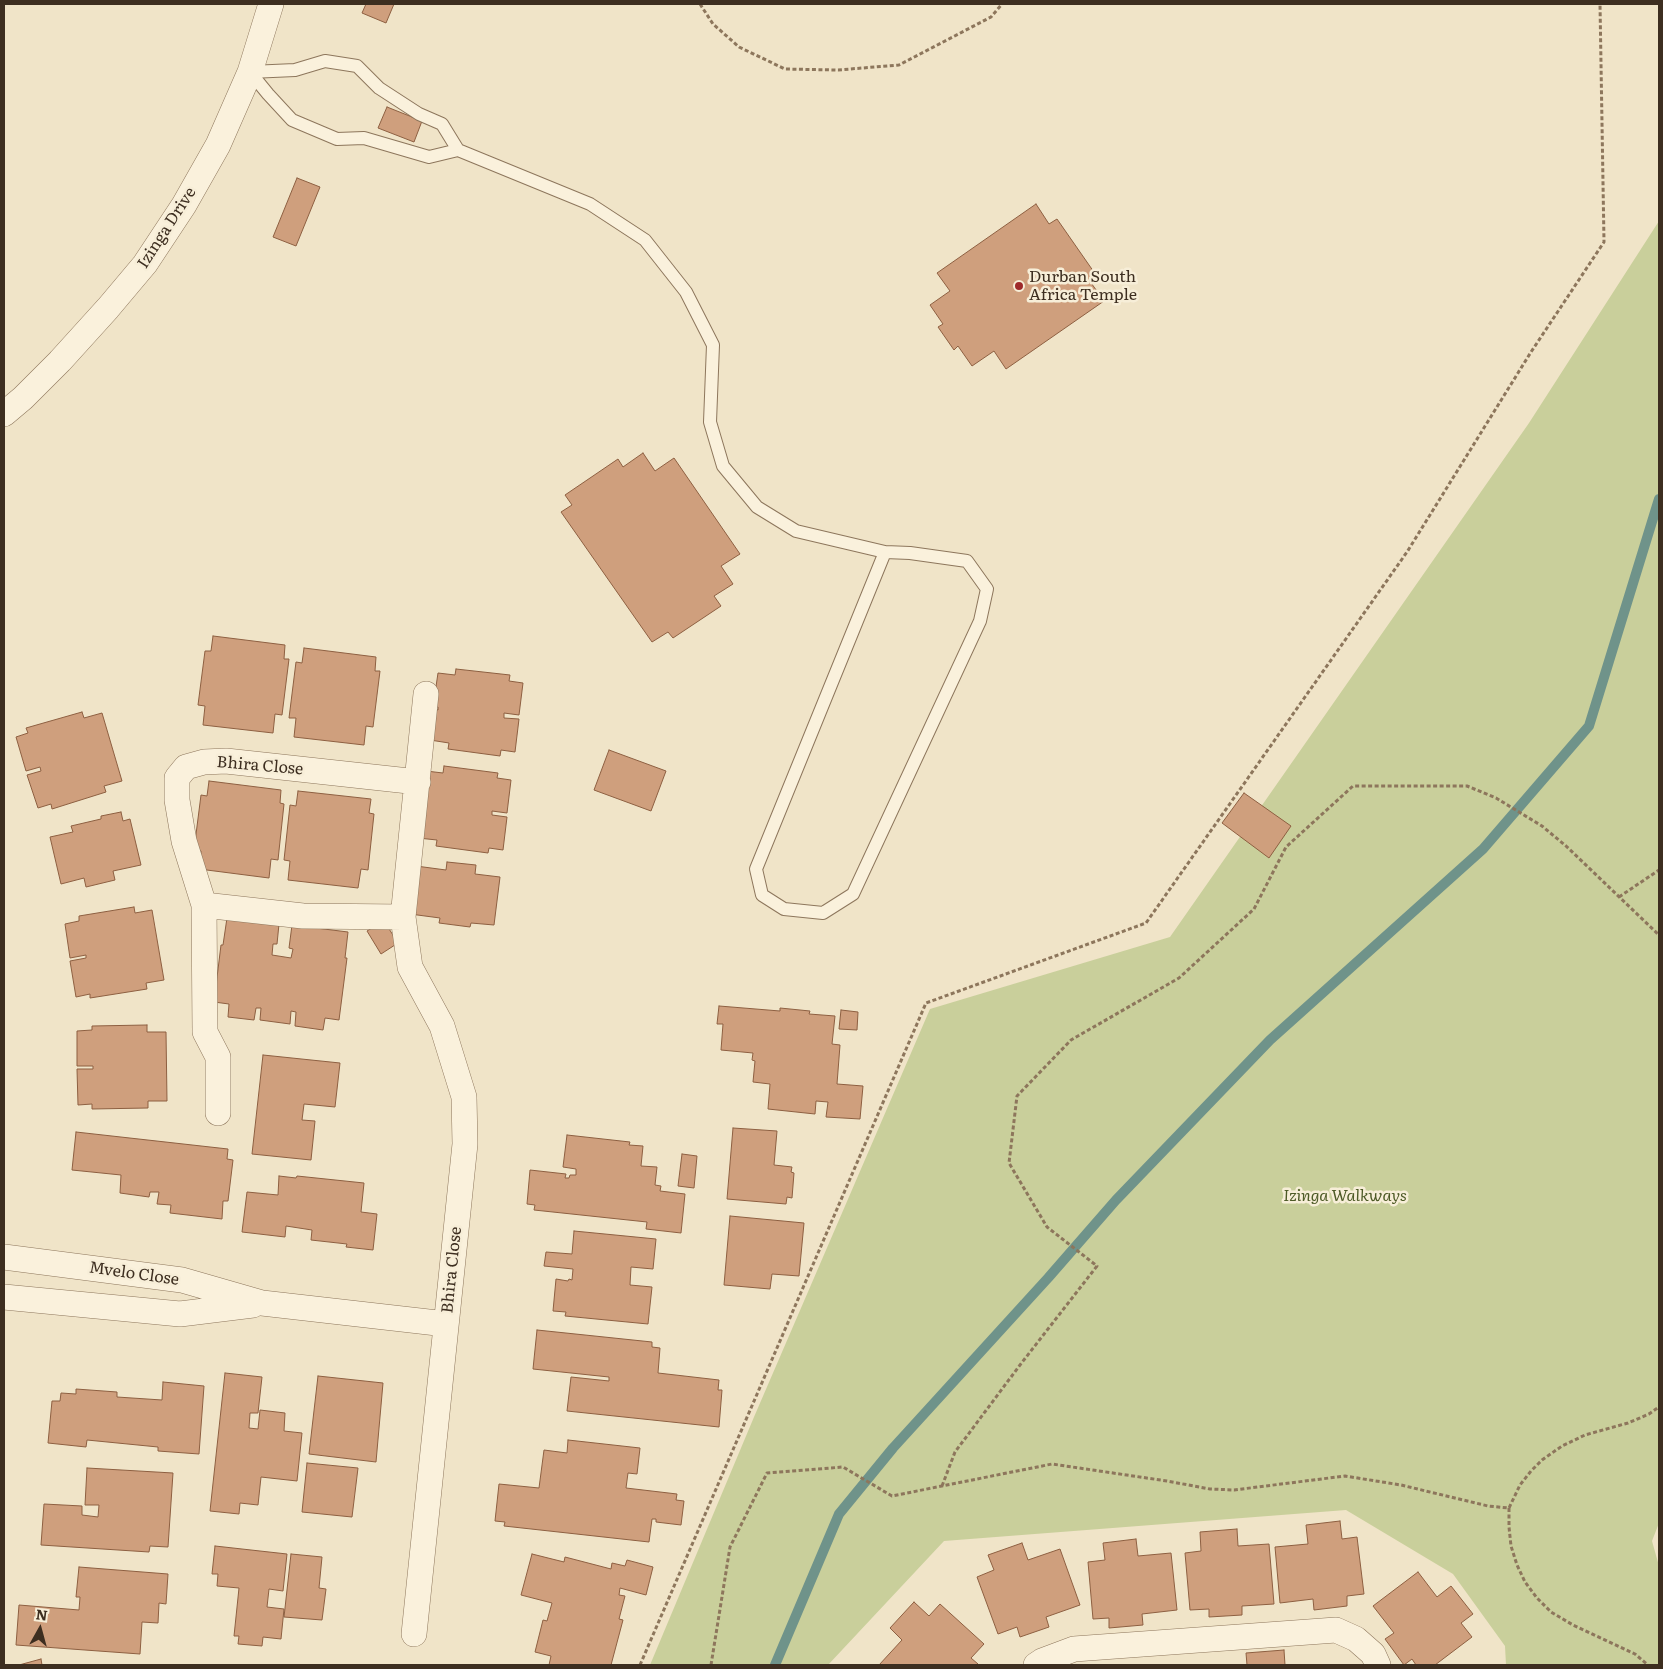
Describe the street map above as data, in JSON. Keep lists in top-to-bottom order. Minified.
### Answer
{"streets":{"street":["Izinga Drive","Bhira Close","Mvelo Close"]},"crossings":[["Bhira Close","Mvelo Close"]],"parks":["Izinga Walkways"],"places":["Durban South Africa Temple"],"north":"top"}
